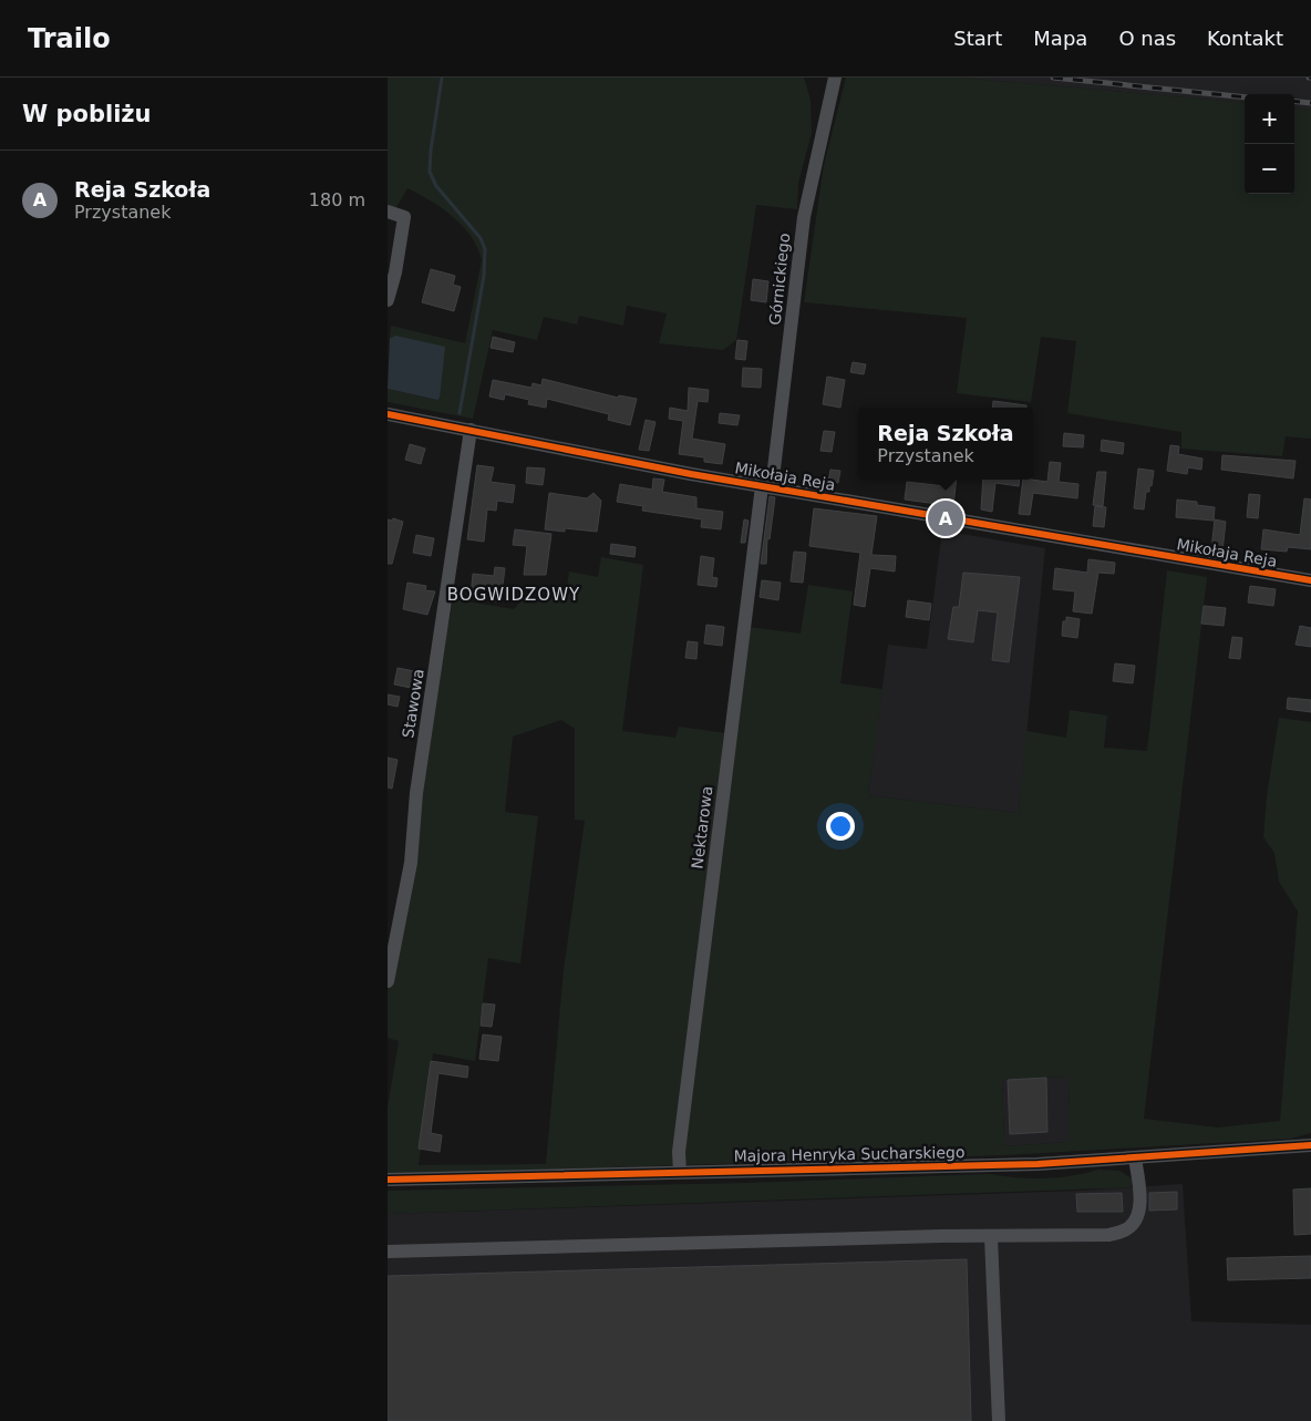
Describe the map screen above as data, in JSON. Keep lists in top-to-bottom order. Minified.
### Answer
{"streets":{"street":["Górnickiego","Mikołaja Reja","Stawowa","Nektarowa","Majora Henryka Sucharskiego"]},"crossings":[["Górnickiego","Mikołaja Reja"],["Górnickiego","Nektarowa"],["Mikołaja Reja","Stawowa"],["Mikołaja Reja","Nektarowa"],["Nektarowa","Majora Henryka Sucharskiego"]],"districts":["BOGWIDZOWY"],"page":{"header":"Trailo","nav":["Start","Mapa","O nas","Kontakt"],"heading":"W pobliżu","map_buttons":["+","−"],"list":[{"mark":"A","name":"Reja Szkoła","note":"Przystanek","value":"180 m"}],"popup":["Reja Szkoła","Przystanek"],"pins":"A"}}
